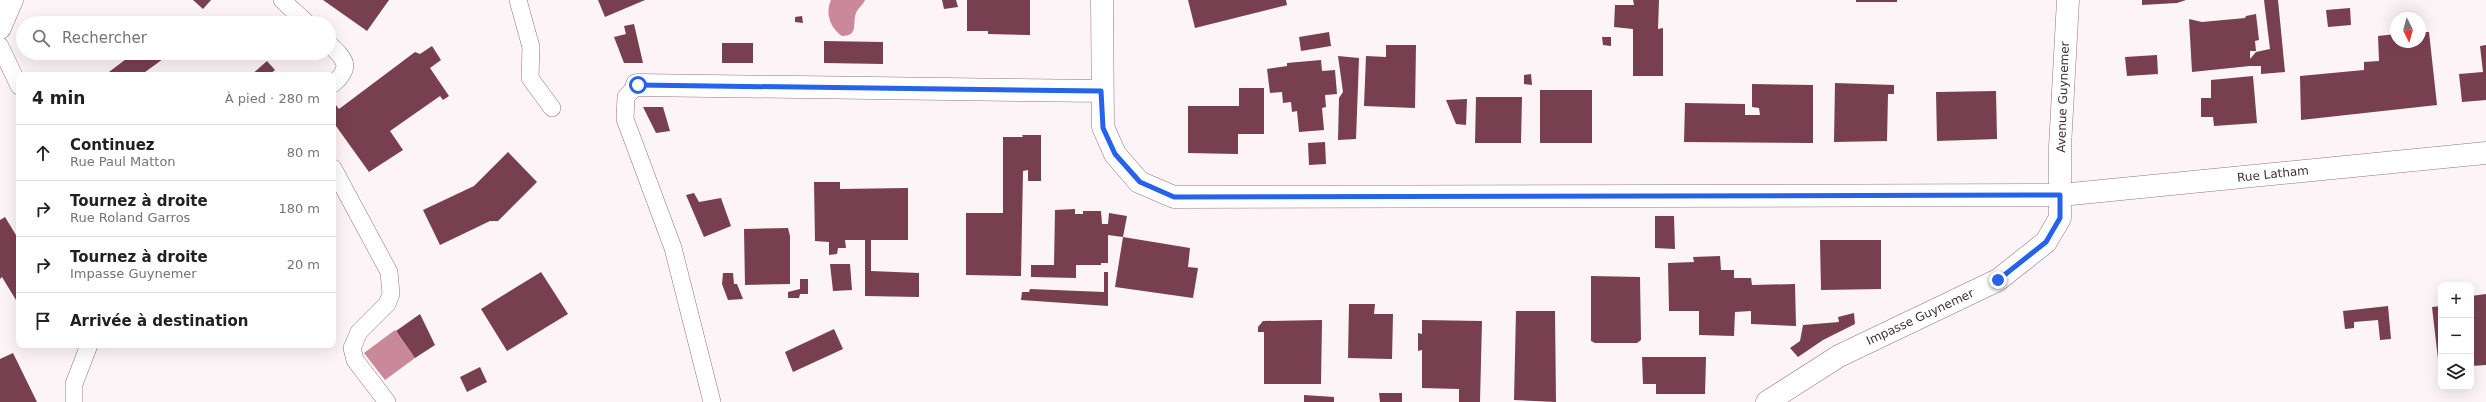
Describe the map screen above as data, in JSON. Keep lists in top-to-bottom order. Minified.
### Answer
{"streets":{"street":["Avenue Guynemer","Rue Latham","Impasse Guynemer"]},"crossings":[["Avenue Guynemer","Rue Latham"],["Avenue Guynemer","Impasse Guynemer"],["Rue Latham","Impasse Guynemer"]],"north":"bottom","page":{"search":"Rechercher","heading":["4 min","À pied · 280 m"],"list":[["Continuez","Rue Paul Matton","80 m"],["Tournez à droite","Rue Roland Garros","180 m"],["Tournez à droite","Impasse Guynemer","20 m"],"Arrivée à destination"],"map_buttons":["+","−"]}}
